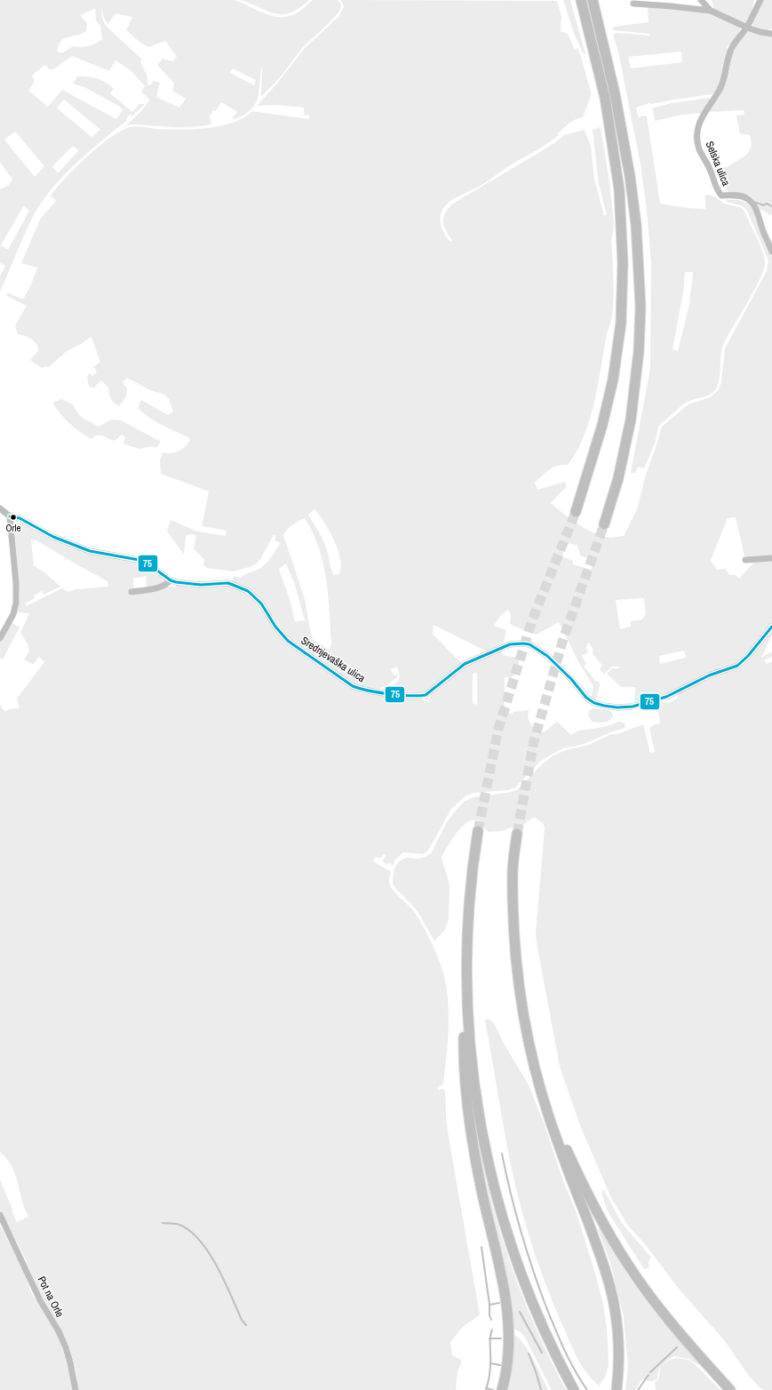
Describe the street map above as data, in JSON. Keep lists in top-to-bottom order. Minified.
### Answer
{"streets":{"street":["Selska ulica","Srednjevaška ulica","Pot na Orle"]},"places":["Orle"],"lines":["transit line 75"]}
